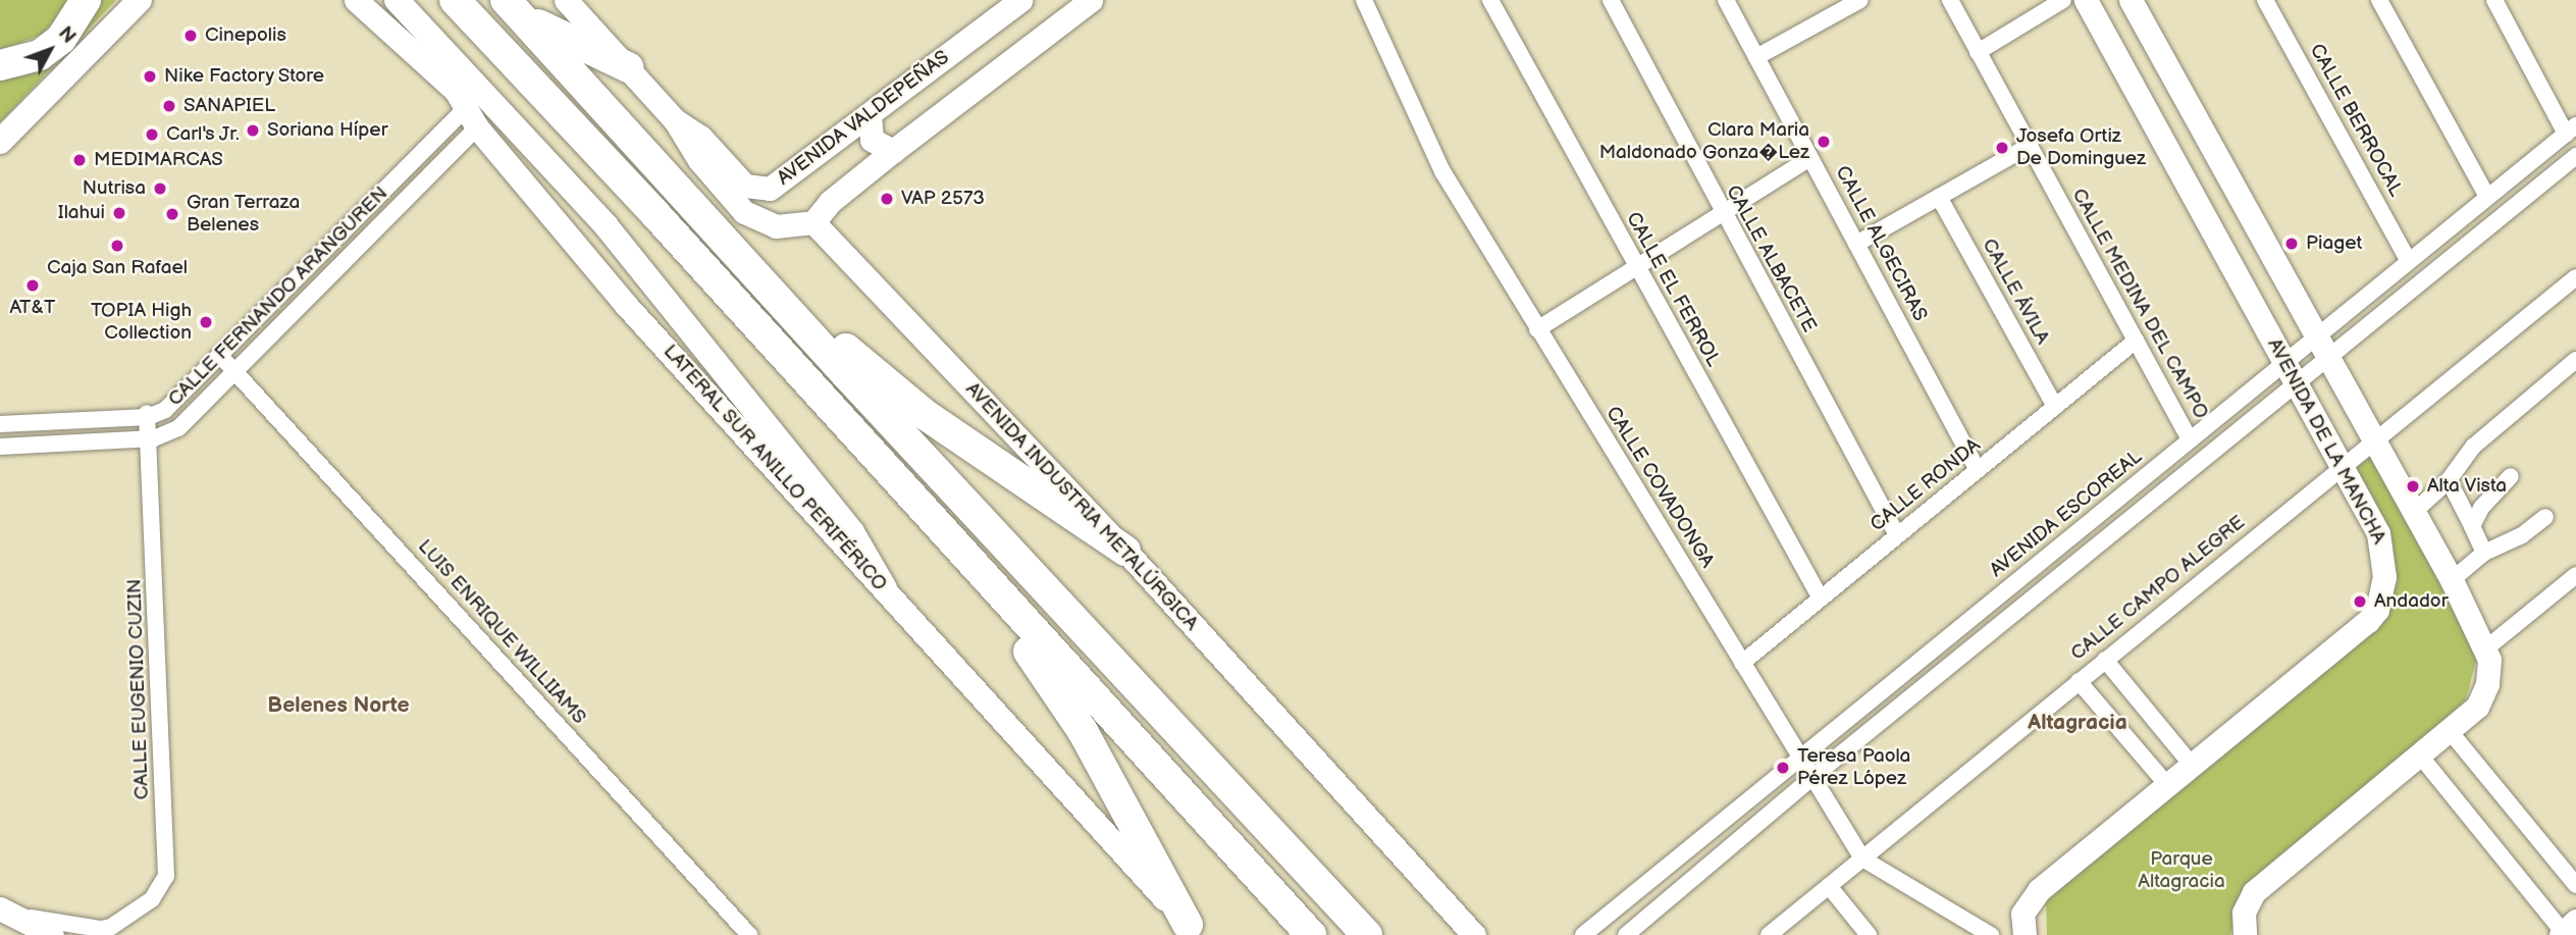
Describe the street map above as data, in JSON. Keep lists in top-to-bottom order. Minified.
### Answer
{"streets":{"street":["AVENIDA VALDEPEÑAS","CALLE BERROCAL","CALLE ALGECIRAS","CALLE ALBACETE","CALLE EL FERROL","CALLE ÁVILA","CALLE FERNANDO ARANGUREN","CALLE MEDINA DEL CAMPO","AVENIDA DE LA MANCHA","LATERAL SUR ANILLO PERIFÉRICO","CALLE RONDA","CALLE COVADONGA","AVENIDA INDUSTRIA METALÚRGICA","AVENIDA ESCOREAL","CALLE CAMPO ALEGRE","LUIS ENRIQUE WILLIIAMS","CALLE EUGENIO CUZIN"]},"crossings":[["CALLE BERROCAL","AVENIDA ESCOREAL"],["CALLE ALGECIRAS","CALLE RONDA"],["CALLE ALBACETE","CALLE RONDA"],["CALLE EL FERROL","CALLE RONDA"],["CALLE ÁVILA","CALLE RONDA"],["CALLE FERNANDO ARANGUREN","LATERAL SUR ANILLO PERIFÉRICO"],["CALLE FERNANDO ARANGUREN","LUIS ENRIQUE WILLIIAMS"],["CALLE FERNANDO ARANGUREN","CALLE EUGENIO CUZIN"],["CALLE MEDINA DEL CAMPO","CALLE RONDA"],["CALLE MEDINA DEL CAMPO","AVENIDA ESCOREAL"],["AVENIDA DE LA MANCHA","AVENIDA ESCOREAL"],["AVENIDA DE LA MANCHA","CALLE CAMPO ALEGRE"],["CALLE RONDA","CALLE COVADONGA"],["CALLE COVADONGA","AVENIDA ESCOREAL"],["CALLE COVADONGA","CALLE CAMPO ALEGRE"]],"districts":["Belenes Norte","Altagracia"],"parks":["Parque Altagracia"],"places":["Cinepolis","Nike Factory Store","SANAPIEL","Soriana Híper","Carl's Jr.","Clara Maria Maldonado Gonza�Lez","Josefa Ortiz De Dominguez","MEDIMARCAS","Nutrisa","VAP 2573","Ilahui","Gran Terraza Belenes","Piaget","Caja San Rafael","AT&T","TOPIA High Collection","Alta Vista","Andador","Teresa Paola Pérez López"],"north":"top right"}
